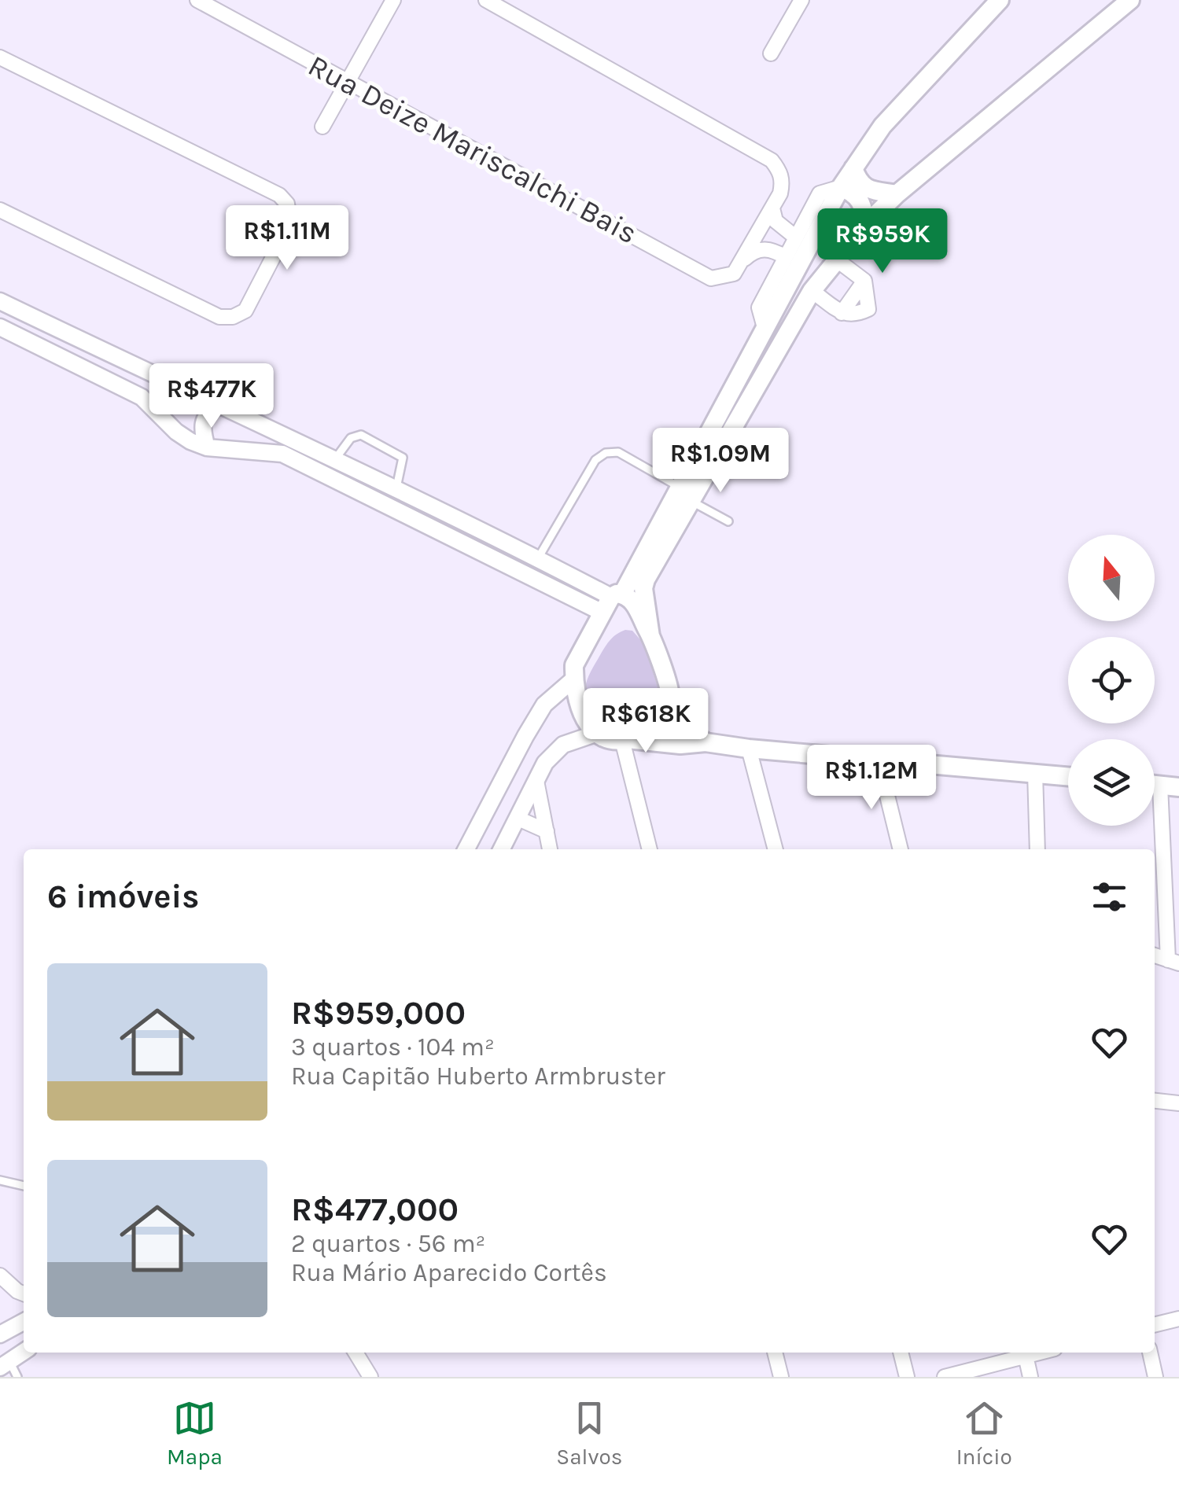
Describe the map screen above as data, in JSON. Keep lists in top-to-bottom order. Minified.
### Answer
{"streets":{"street":["Rua Deize Mariscalchi Bais"]},"north":"top","page":{"price":["R$1.11M","R$959K","R$477K","R$1.09M","R$618K","R$1.12M"],"heading":"6 imóveis","list":[{"name":"R$959,000","note":"3 quartos · 104 m² · Rua Capitão Huberto Armbruster"},{"name":"R$477,000","note":"2 quartos · 56 m² · Rua Mário Aparecido Cortês"}],"tabs":["Mapa","Salvos","Início"]}}
